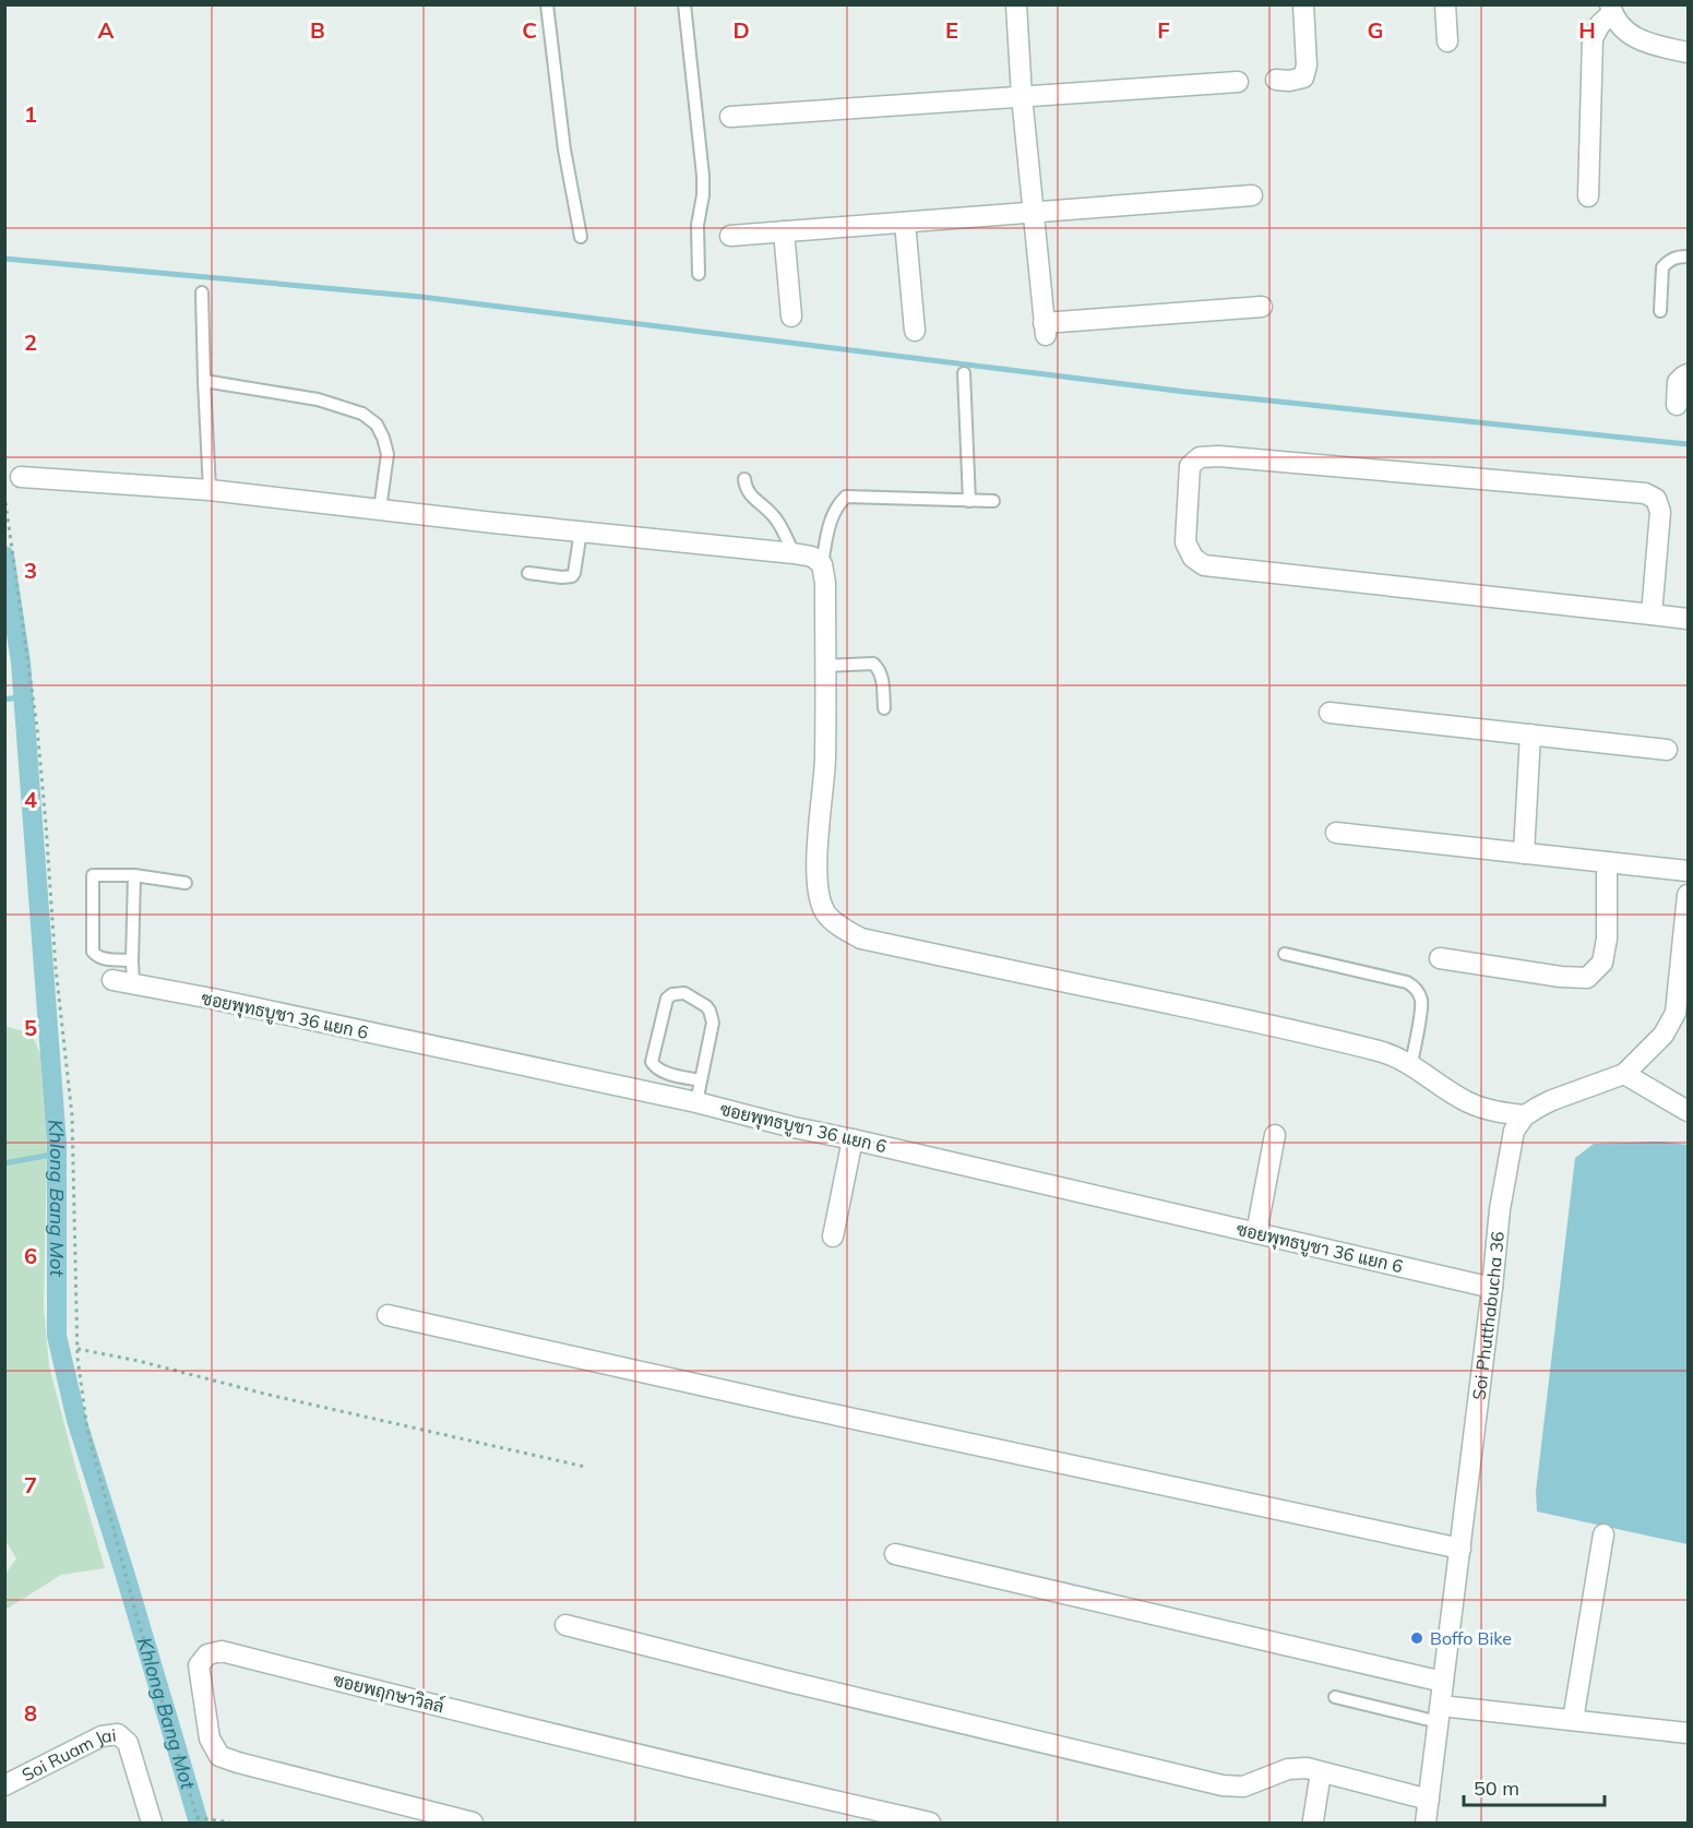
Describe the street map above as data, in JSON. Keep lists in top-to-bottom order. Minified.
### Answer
{"streets":{"street":["ซอยพุทธบูชา 36 แยก 6","Soi Phutthabucha 36","ซอยพฤกษาวิลล์","Soi Ruam Jai"]},"crossings":[["ซอยพุทธบูชา 36 แยก 6","Soi Phutthabucha 36"]],"water":["Khlong Bang Mot"],"places":["Boffo Bike"],"scale_bar":"50 m","grid":{"columns":["A","B","C","D","E","F","G","H"],"rows":["1","2","3","4","5","6","7","8"]}}
